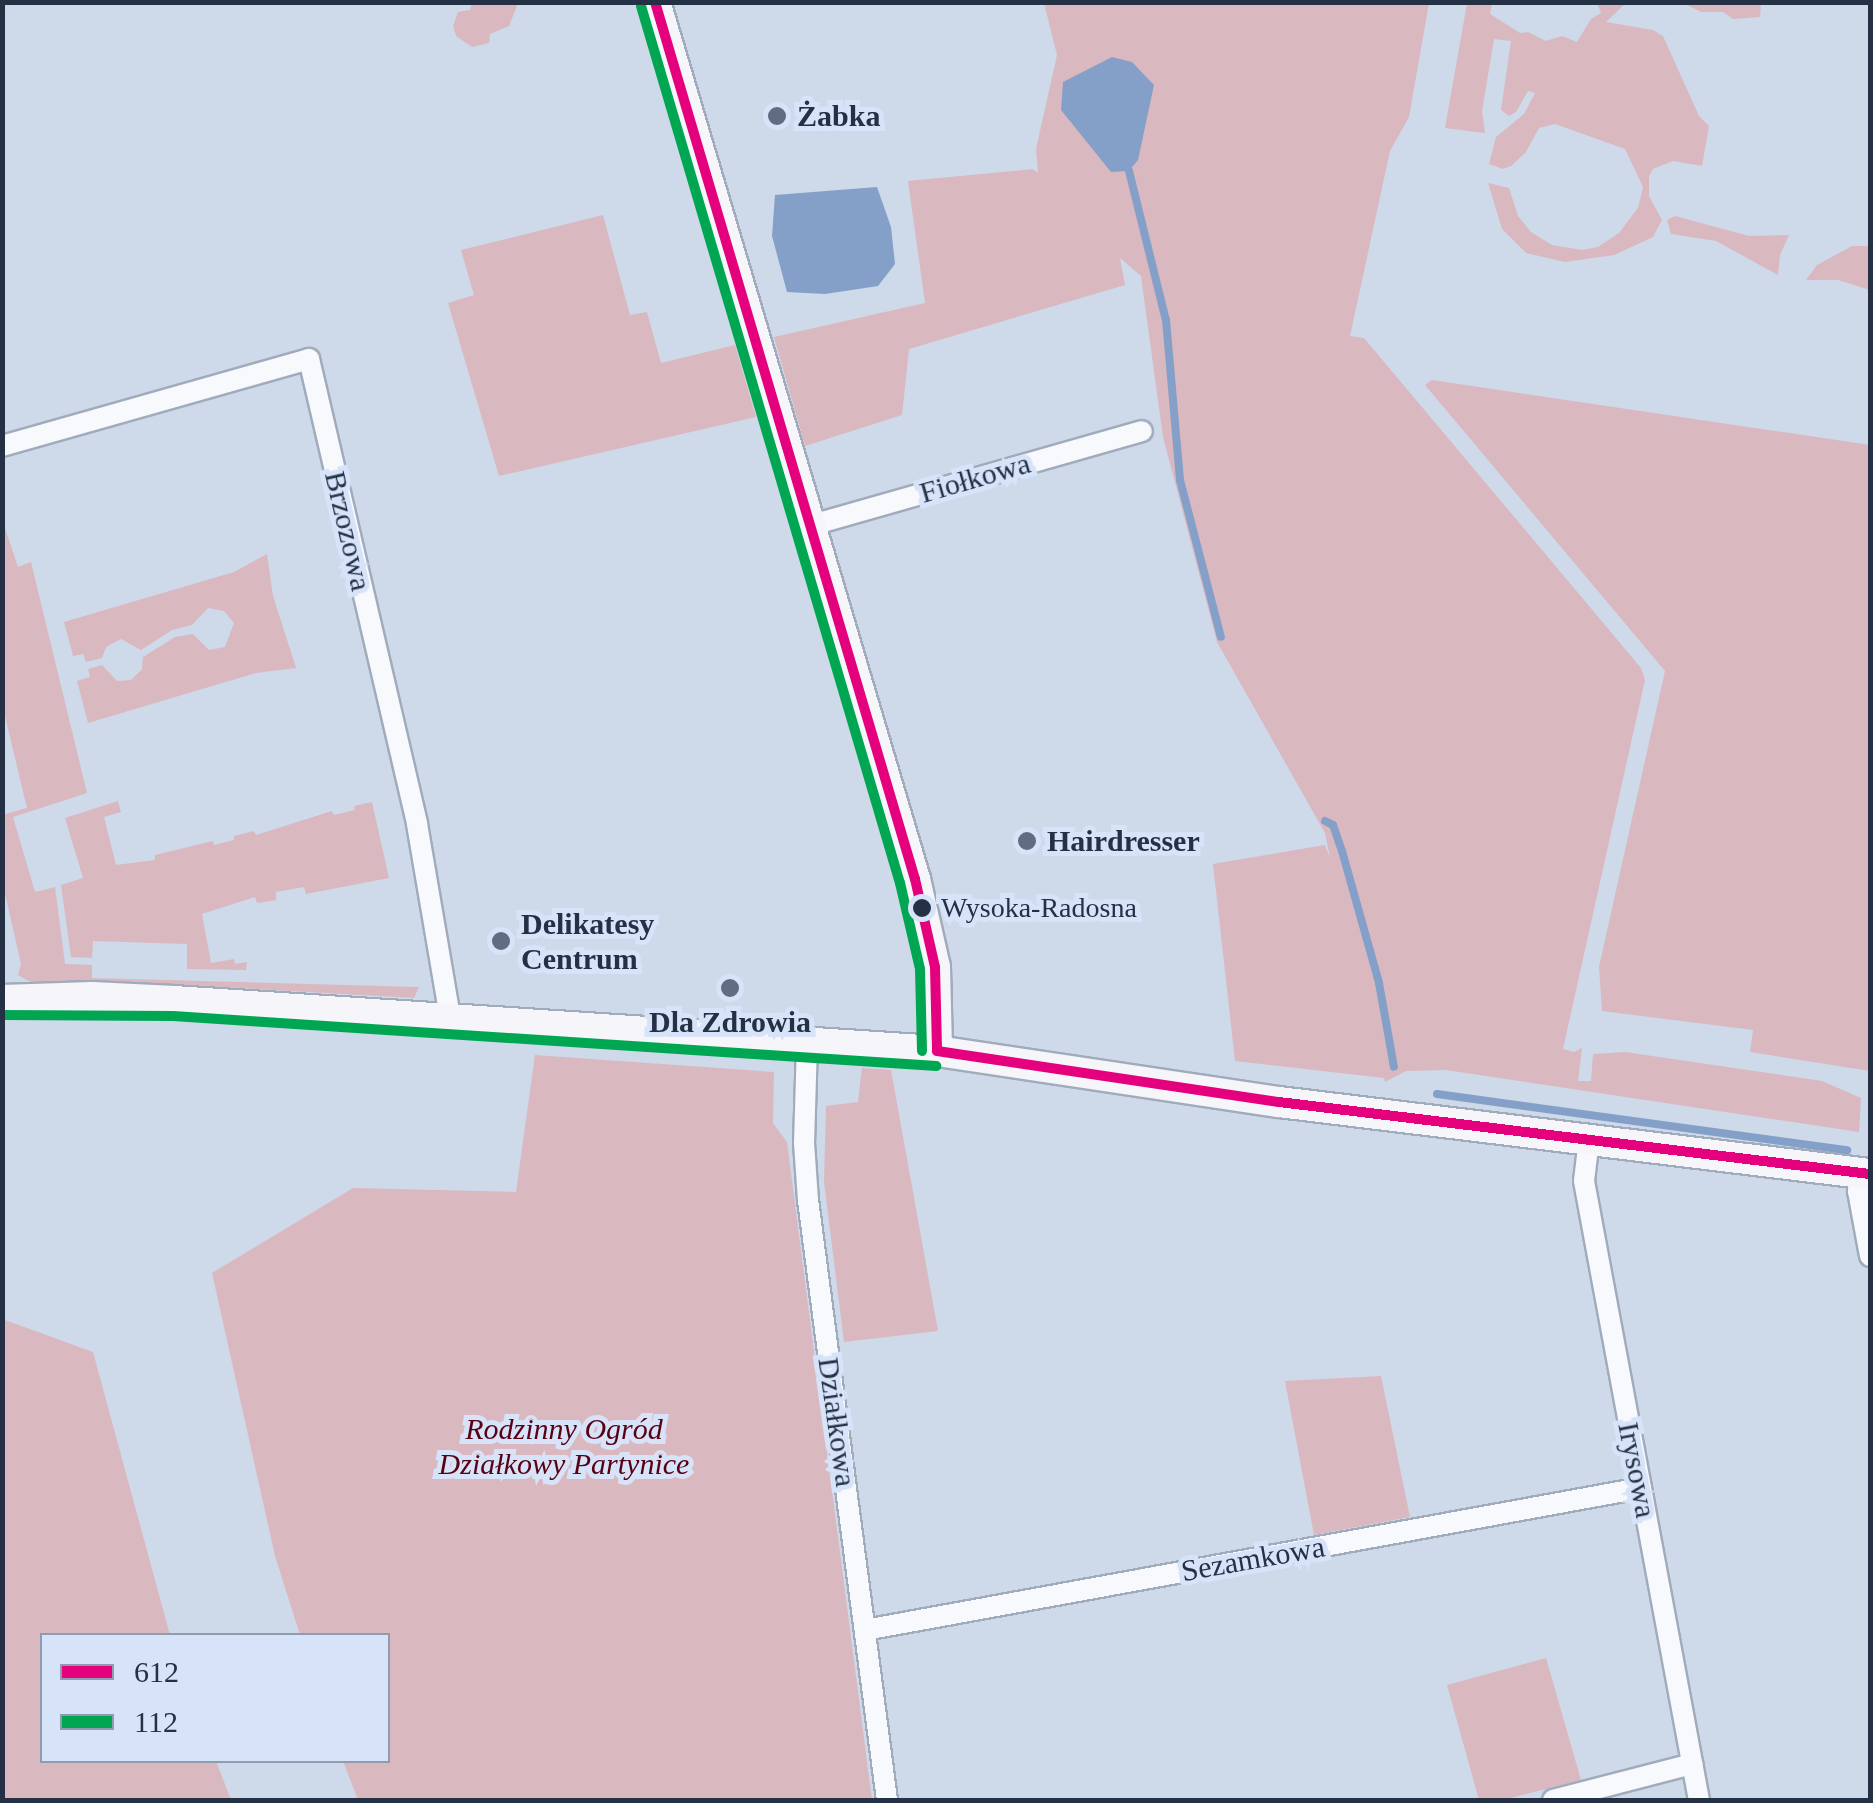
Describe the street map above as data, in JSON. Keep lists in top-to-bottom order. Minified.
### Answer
{"streets":{"street":["Fiołkowa","Brzozowa","Działkowa","Irysowa","Sezamkowa"]},"crossings":[["Działkowa","Sezamkowa"],["Irysowa","Sezamkowa"]],"parks":["Rodzinny Ogród Działkowy Partynice"],"places":["Żabka","Hairdresser","Wysoka-Radosna","Delikatesy Centrum","Dla Zdrowia"],"lines":["transit line 612","transit line 112"],"legend":["612","112"]}
